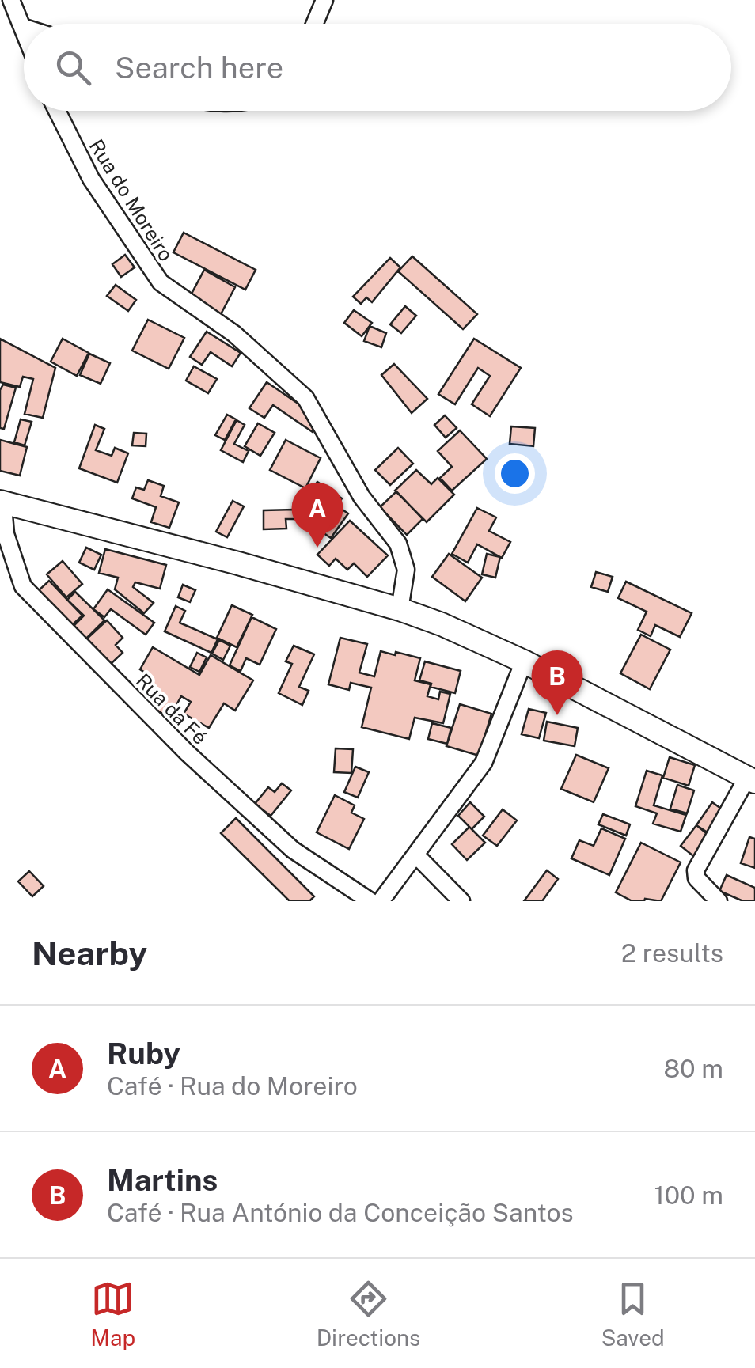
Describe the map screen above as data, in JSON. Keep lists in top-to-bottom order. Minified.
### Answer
{"streets":{"street":["Rua do Moreiro","Rua da Fé"]},"page":{"search":"Search here","pins":["A","B"],"heading":["Nearby","2 results"],"list":[{"mark":"A","name":"Ruby","note":"Café · Rua do Moreiro","value":"80 m"},{"mark":"B","name":"Martins","note":"Café · Rua António da Conceição Santos","value":"100 m"}],"nav":["Map","Directions","Saved"]}}
